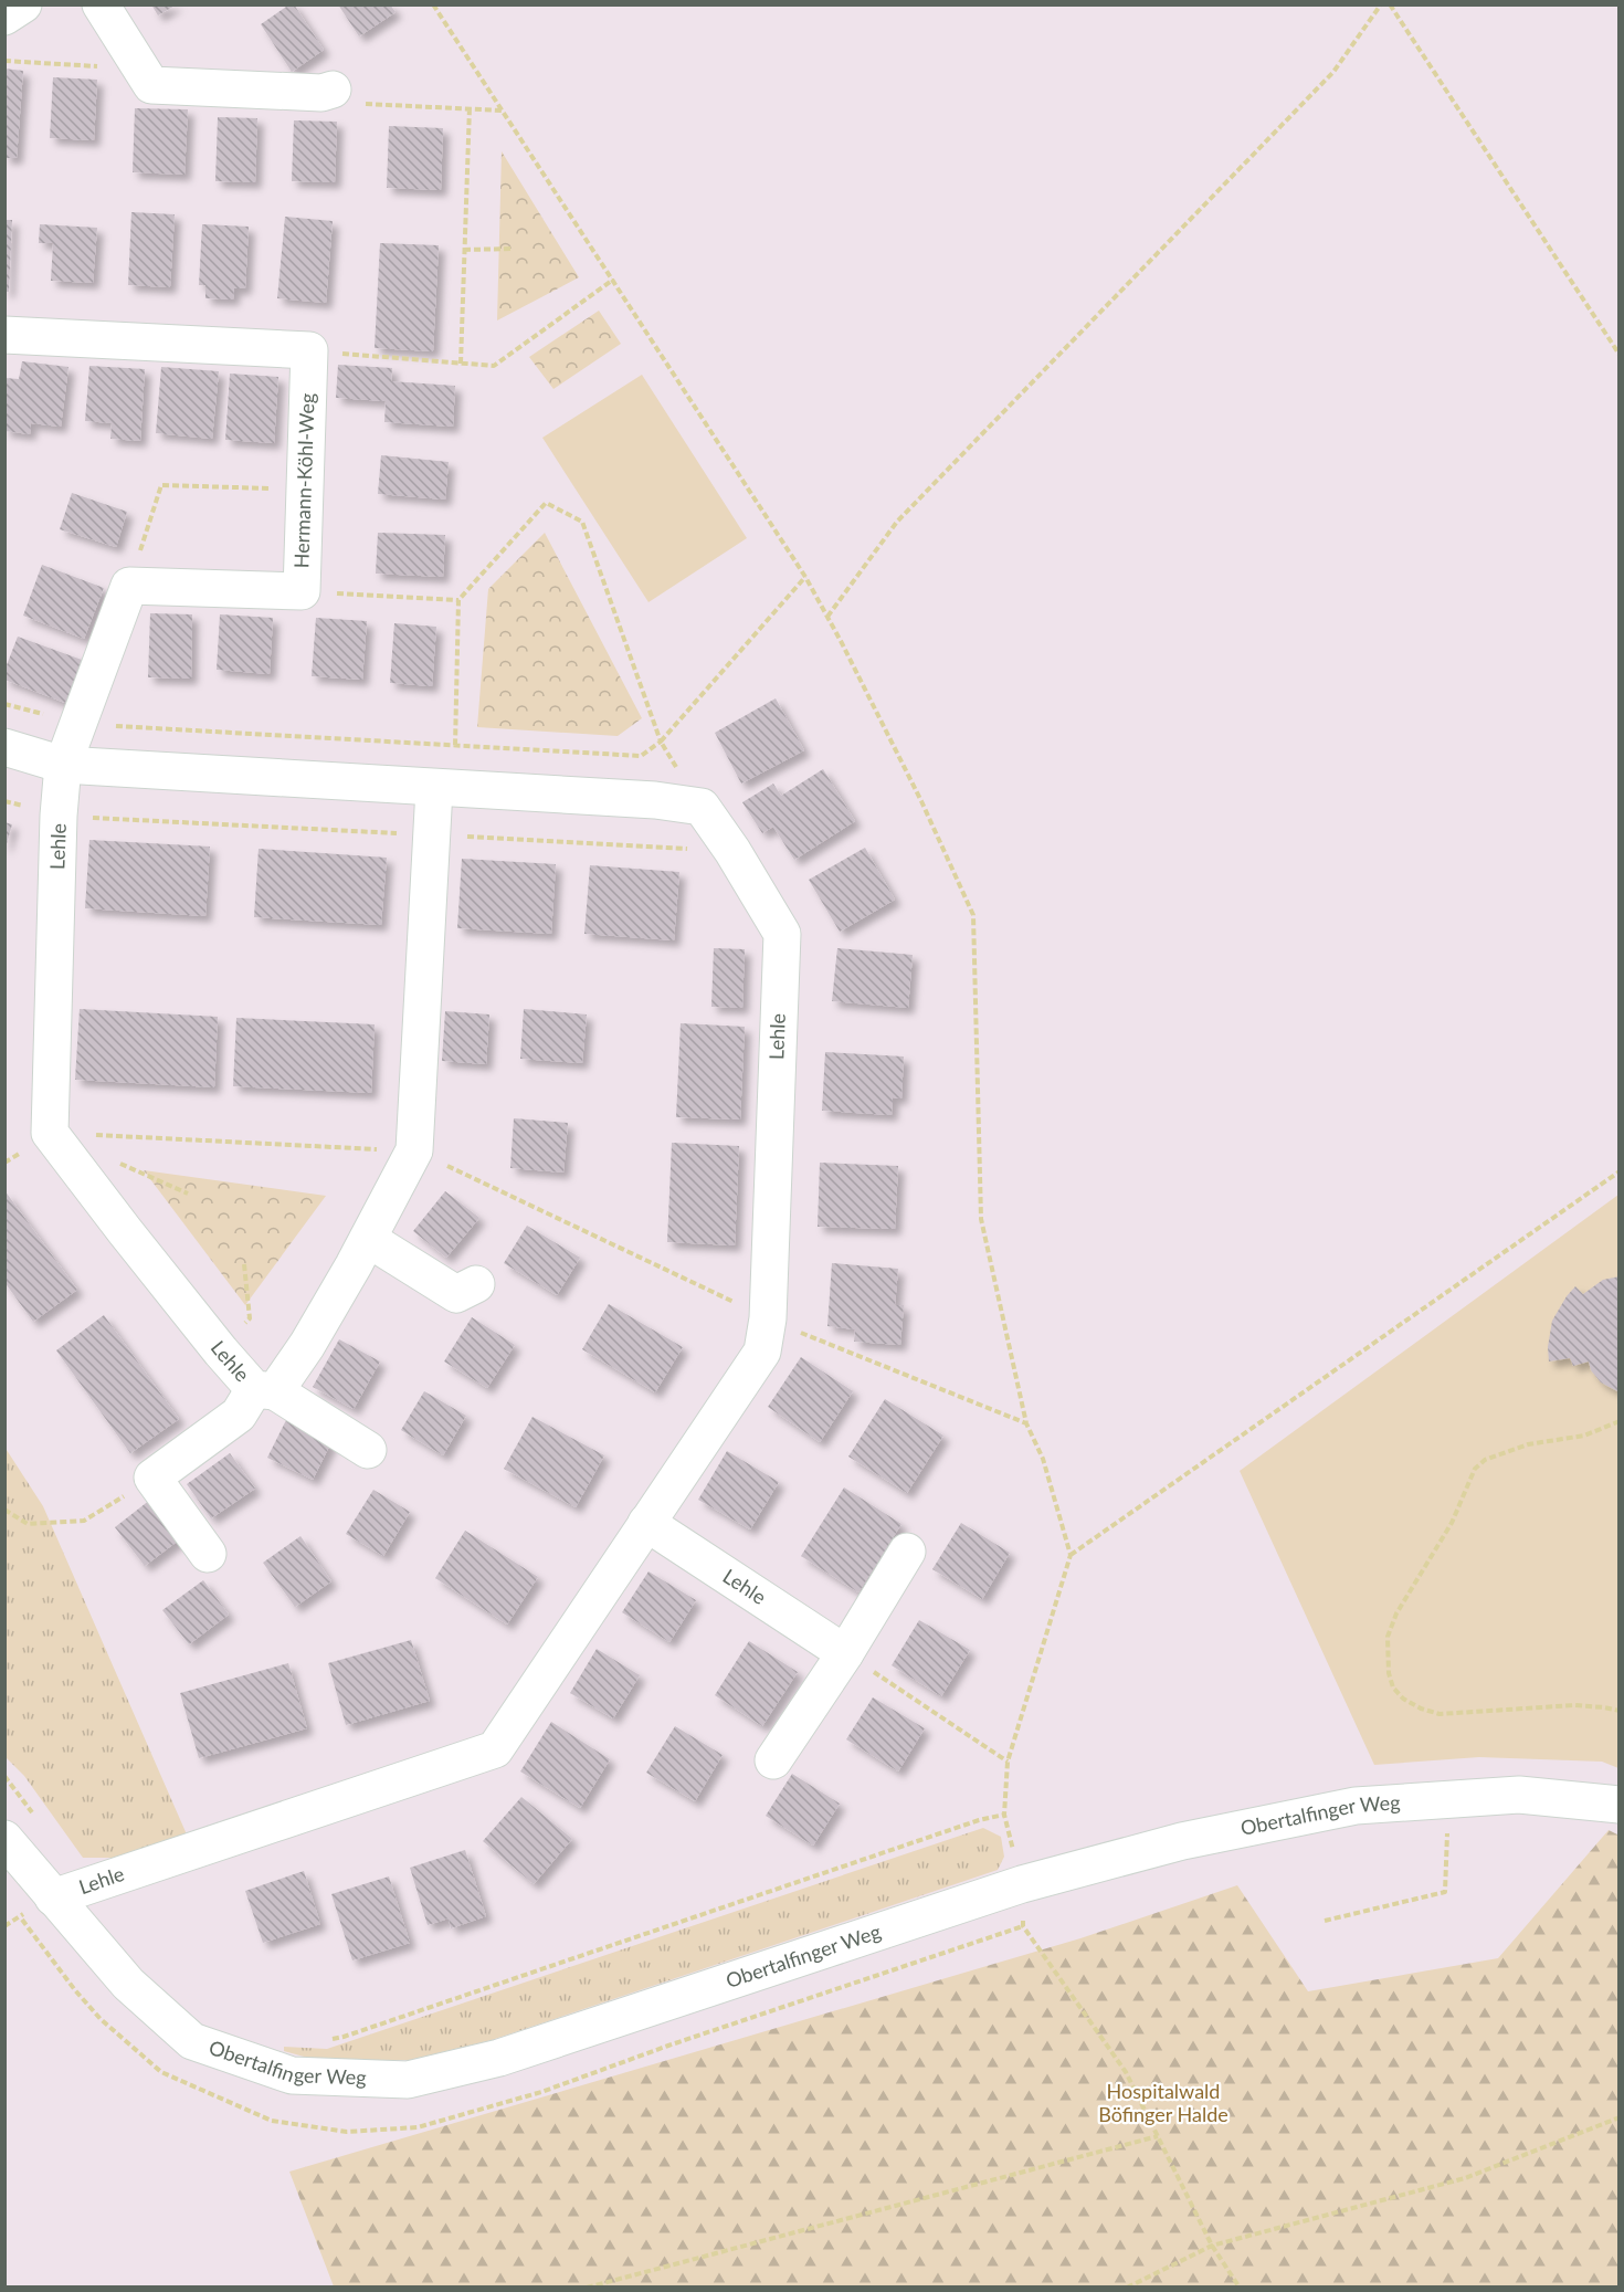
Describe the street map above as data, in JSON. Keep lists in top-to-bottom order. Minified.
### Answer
{"streets":{"street":["Hermann-Köhl-Weg","Lehle","Obertalfinger Weg"]},"crossings":[["Lehle","Obertalfinger Weg"]],"parks":["Hospitalwald Böfinger Halde"]}
